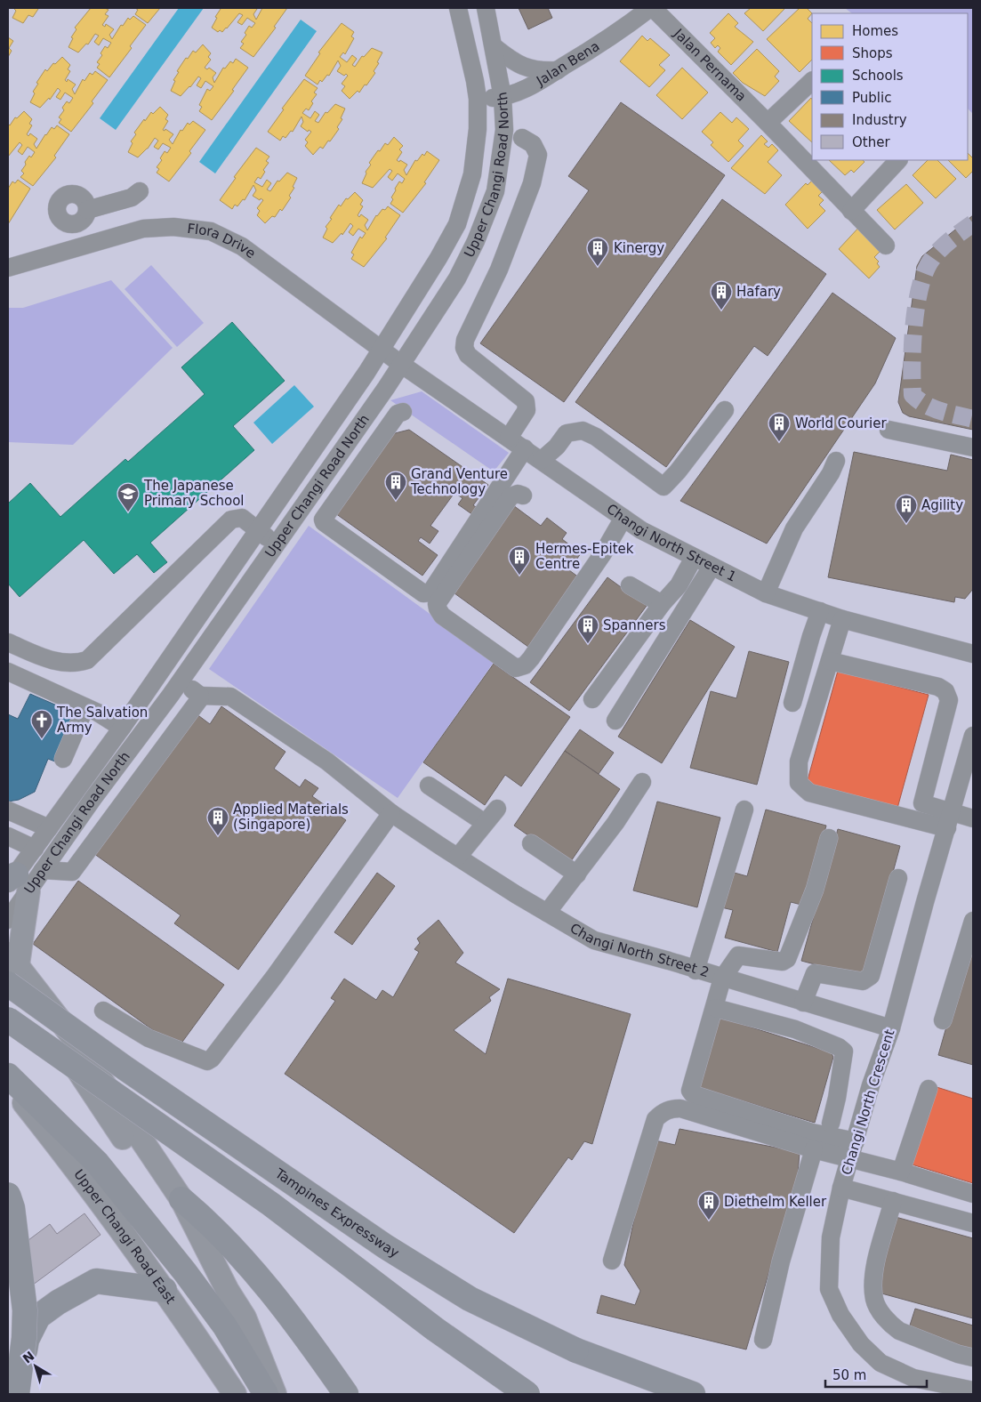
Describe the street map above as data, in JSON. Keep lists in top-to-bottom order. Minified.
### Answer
{"streets":{"highway":["Tampines Expressway"],"main road":["Upper Changi Road East"],"street":["Jalan Bena","Jalan Pernama","Upper Changi Road North","Flora Drive","Changi North Street 1","Changi North Street 2","Changi North Crescent"]},"crossings":[["Jalan Bena","Jalan Pernama"],["Jalan Bena","Upper Changi Road North"],["Upper Changi Road North","Flora Drive"],["Upper Changi Road North","Changi North Street 1"],["Flora Drive","Changi North Street 1"],["Changi North Street 2","Changi North Crescent"]],"places":{"building":["Kinergy","Hafary","World Courier","Grand Venture Technology","Agility","Hermes-Epitek Centre","Spanners","Applied Materials (Singapore)","Diethelm Keller"],"school or university":["The Japanese Primary School"],"church":["The Salvation Army"]},"legend":["Homes","Shops","Schools","Public","Industry","Other"],"scale_bar":"50 m","north":"top left"}
